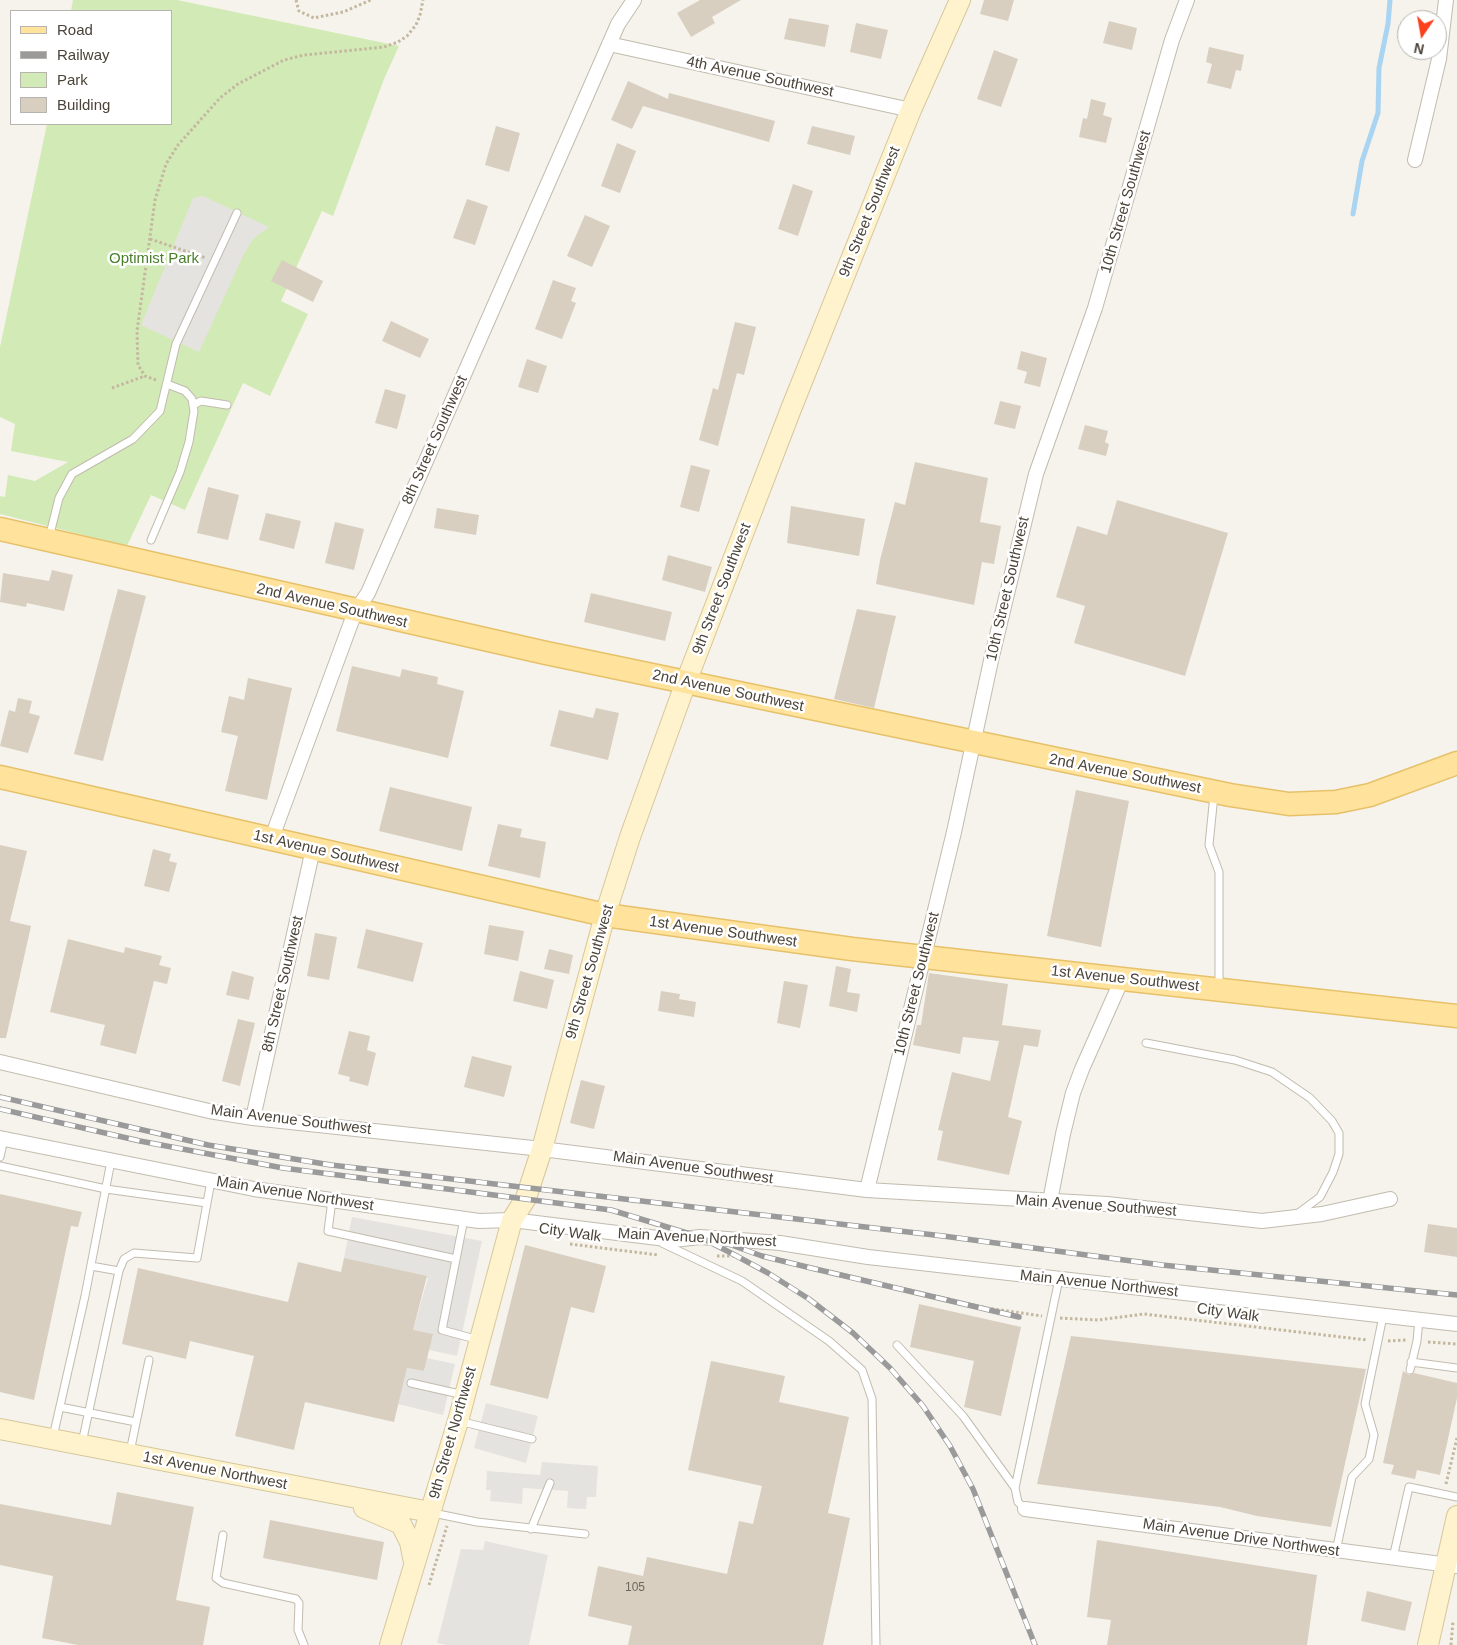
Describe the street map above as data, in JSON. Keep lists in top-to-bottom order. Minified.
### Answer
{"streets":{"main road":["2nd Avenue Southwest","1st Avenue Southwest"],"street":["4th Avenue Southwest","10th Street Southwest","9th Street Southwest","8th Street Southwest","Main Avenue Southwest","Main Avenue Northwest","9th Street Northwest","1st Avenue Northwest","Main Avenue Drive Northwest"],"path":["City Walk"]},"crossings":[["4th Avenue Southwest","9th Street Southwest"],["4th Avenue Southwest","8th Street Southwest"],["10th Street Southwest","2nd Avenue Southwest"],["10th Street Southwest","1st Avenue Southwest"],["10th Street Southwest","Main Avenue Southwest"],["9th Street Southwest","2nd Avenue Southwest"],["9th Street Southwest","1st Avenue Southwest"],["9th Street Southwest","Main Avenue Southwest"],["9th Street Southwest","Main Avenue Northwest"],["9th Street Southwest","9th Street Northwest"],["8th Street Southwest","2nd Avenue Southwest"],["8th Street Southwest","1st Avenue Southwest"],["8th Street Southwest","Main Avenue Southwest"],["Main Avenue Northwest","9th Street Northwest"],["9th Street Northwest","1st Avenue Northwest"]],"parks":["Optimist Park"],"house_numbers":["105"],"legend":["Road","Railway","Park","Building"],"north":"bottom"}
